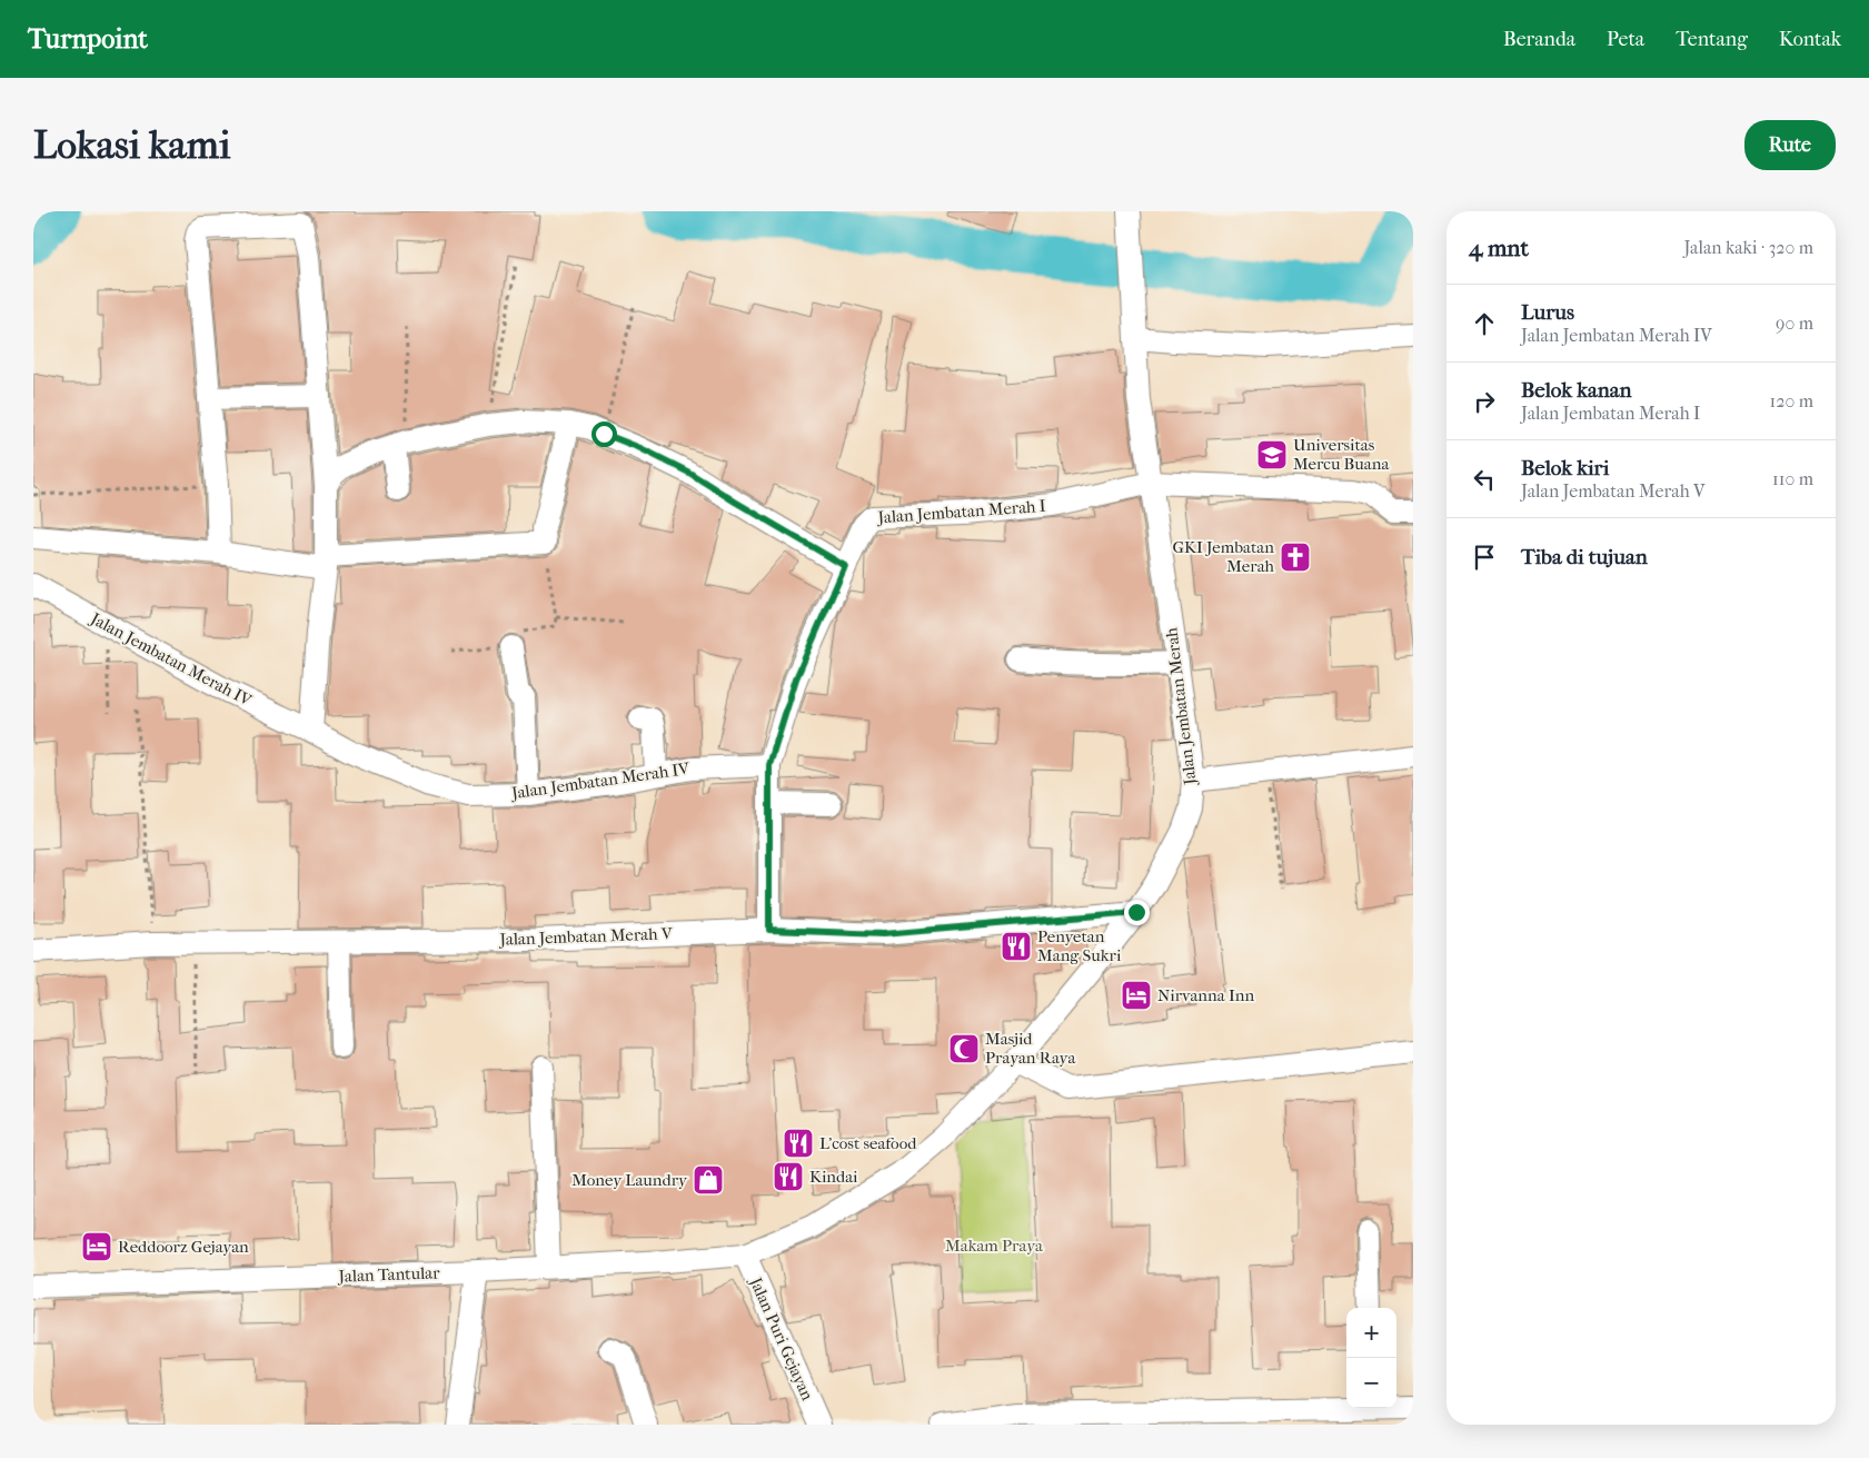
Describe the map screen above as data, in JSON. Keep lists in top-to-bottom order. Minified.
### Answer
{"streets":{"street":["Jalan Jembatan Merah I","Jalan Jembatan Merah IV","Jalan Jembatan Merah","Jalan Jembatan Merah V","Jalan Tantular","Jalan Puri Gejayan"]},"crossings":[["Jalan Jembatan Merah I","Jalan Jembatan Merah IV"],["Jalan Jembatan Merah I","Jalan Jembatan Merah"],["Jalan Jembatan Merah I","Jalan Jembatan Merah V"],["Jalan Jembatan Merah","Jalan Jembatan Merah V"],["Jalan Jembatan Merah","Jalan Tantular"],["Jalan Jembatan Merah","Jalan Puri Gejayan"],["Jalan Tantular","Jalan Puri Gejayan"]],"parks":["Makam Praya"],"places":{"school or university":["Universitas Mercu Buana"],"church":["GKI Jembatan Merah"],"restaurant":["Penyetan Mang Sukri","L'cost seafood","Kindai"],"hotel":["Nirvanna Inn","Reddoorz Gejayan"],"mosque":["Masjid Prayan Raya"],"shop":["Money Laundry"]},"page":{"header":"Turnpoint","nav":["Beranda","Peta","Tentang","Kontak"],"buttons":"Rute","title":"Lokasi kami","heading":["4 mnt","Jalan kaki · 320 m"],"list":[["Lurus","Jalan Jembatan Merah IV","90 m"],["Belok kanan","Jalan Jembatan Merah I","120 m"],["Belok kiri","Jalan Jembatan Merah V","110 m"],"Tiba di tujuan"],"map_buttons":["+","−"]}}
